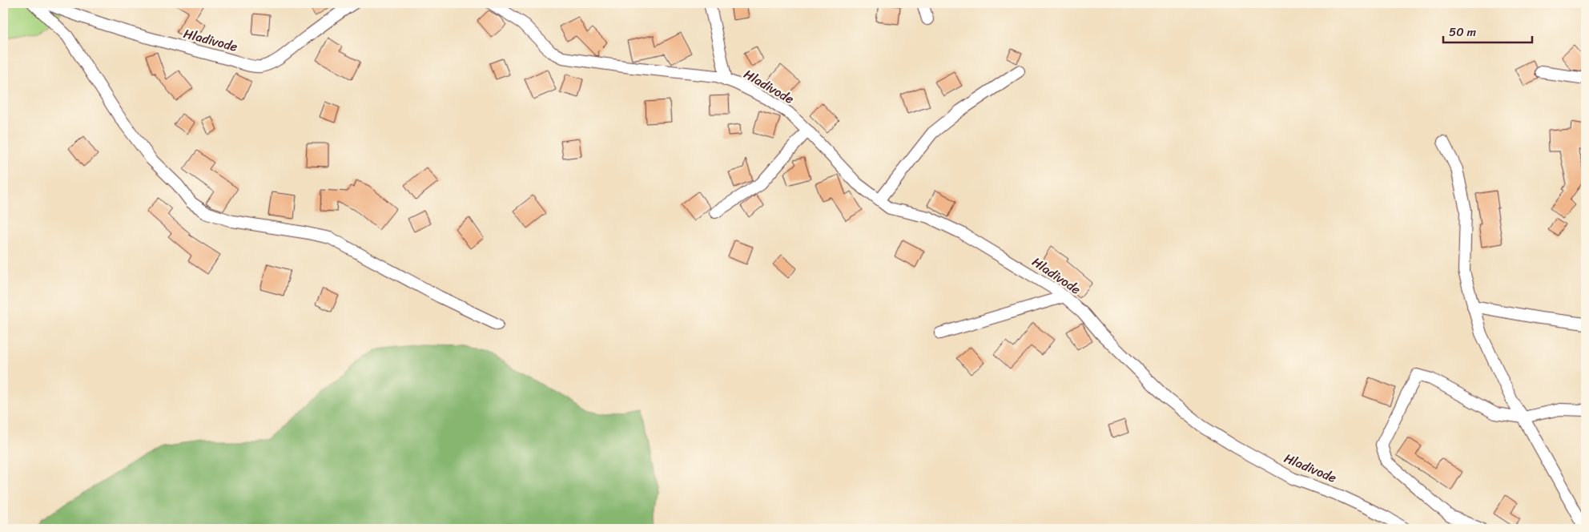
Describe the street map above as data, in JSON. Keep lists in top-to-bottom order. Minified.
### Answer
{"streets":{"street":["Hladivode"]},"scale_bar":"50 m"}
